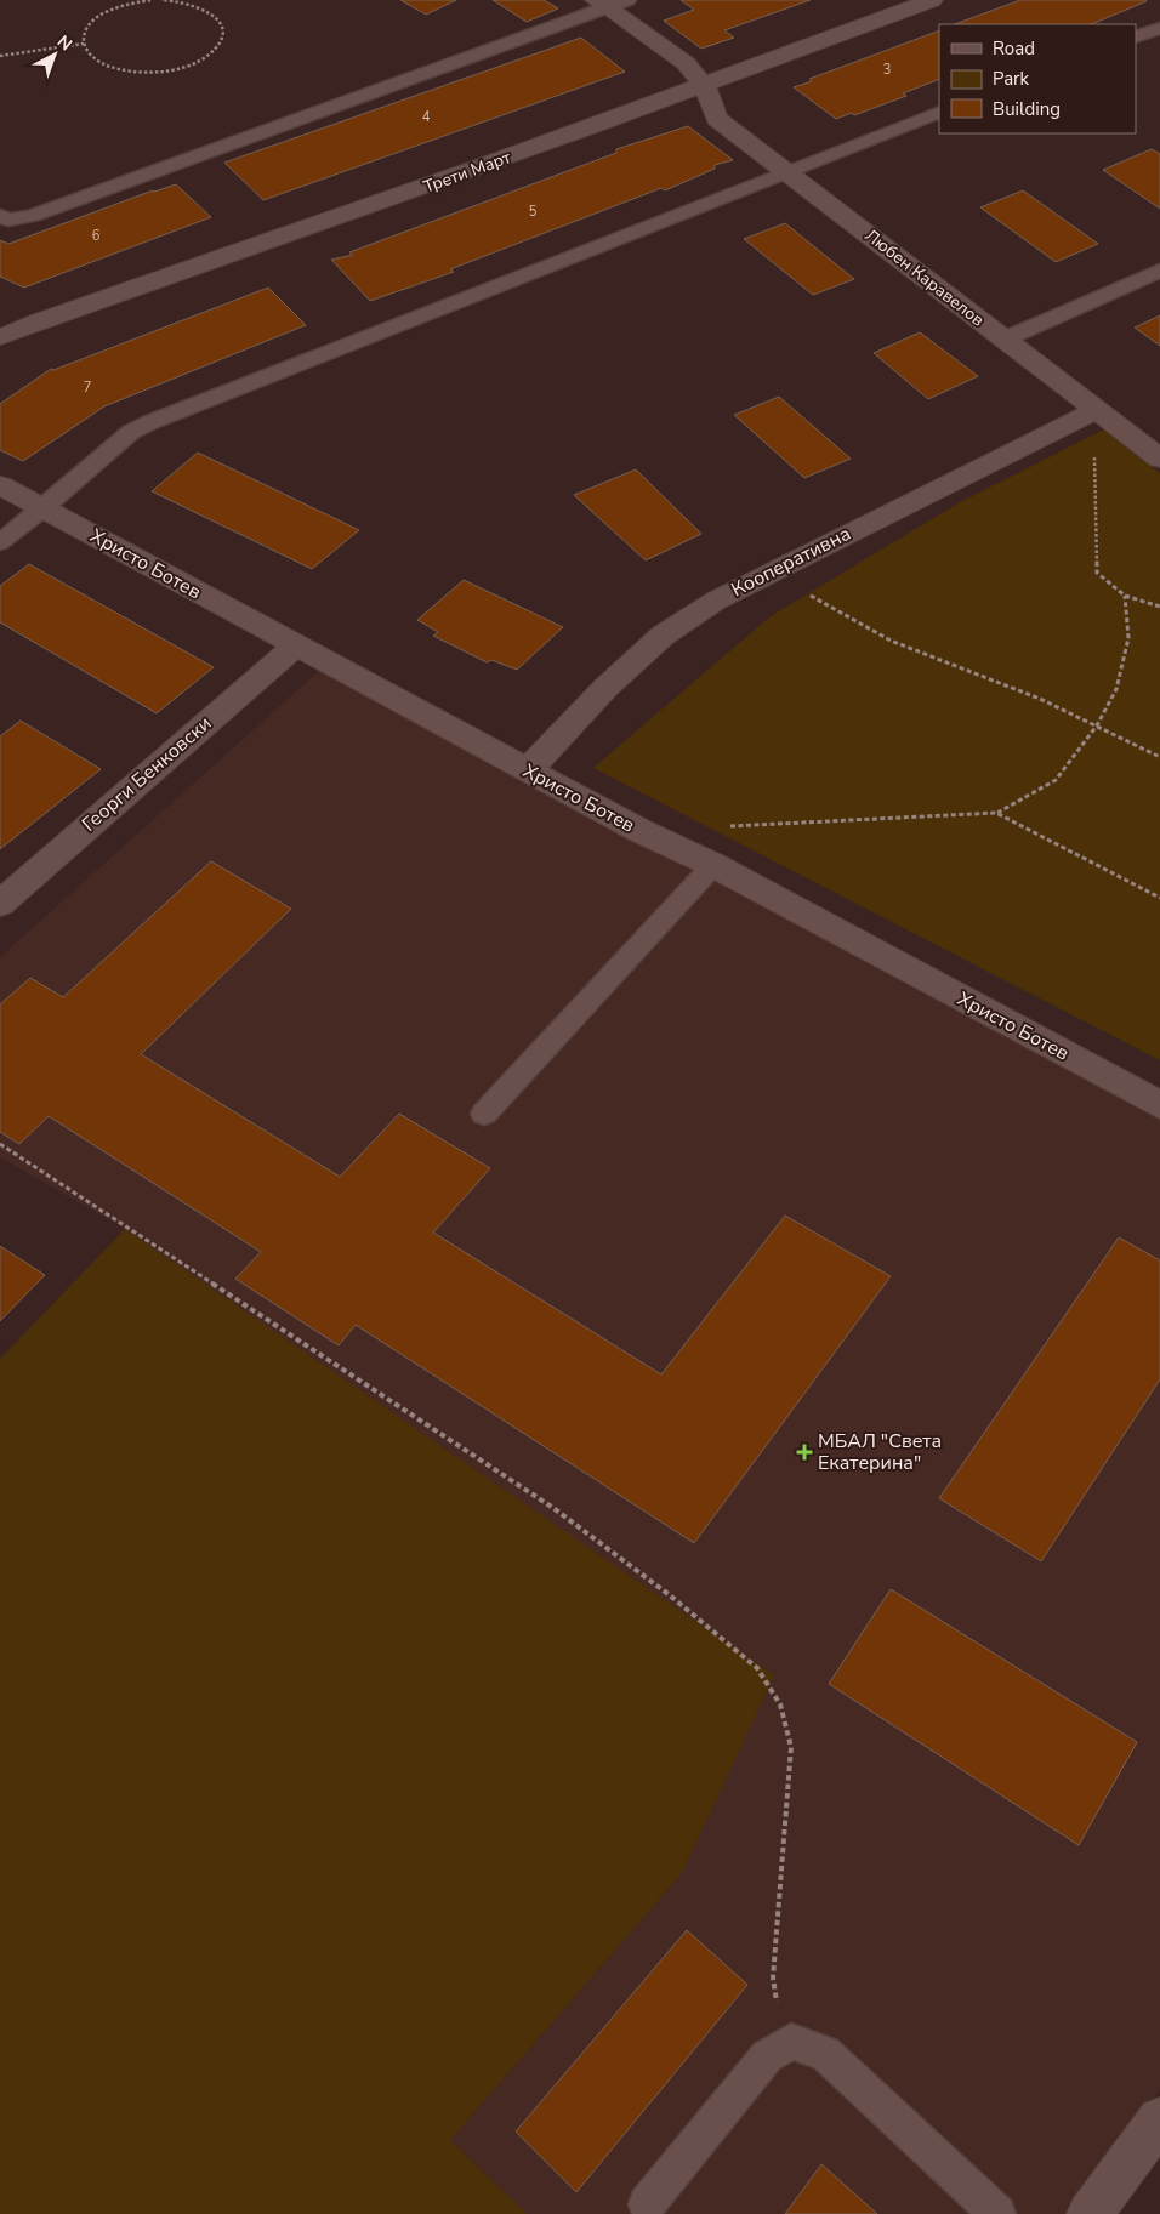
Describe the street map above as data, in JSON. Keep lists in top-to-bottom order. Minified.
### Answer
{"streets":{"street":["Трети Март","Любен Каравелов","Кооперативна","Христо Ботев","Георги Бенковски"]},"crossings":[["Трети Март","Любен Каравелов"],["Любен Каравелов","Кооперативна"],["Кооперативна","Христо Ботев"],["Христо Ботев","Георги Бенковски"]],"places":{"health":["МБАЛ \"Света Екатерина\""]},"house_numbers":["3","4","5","6","7"],"legend":["Road","Park","Building"],"north":"top right"}
